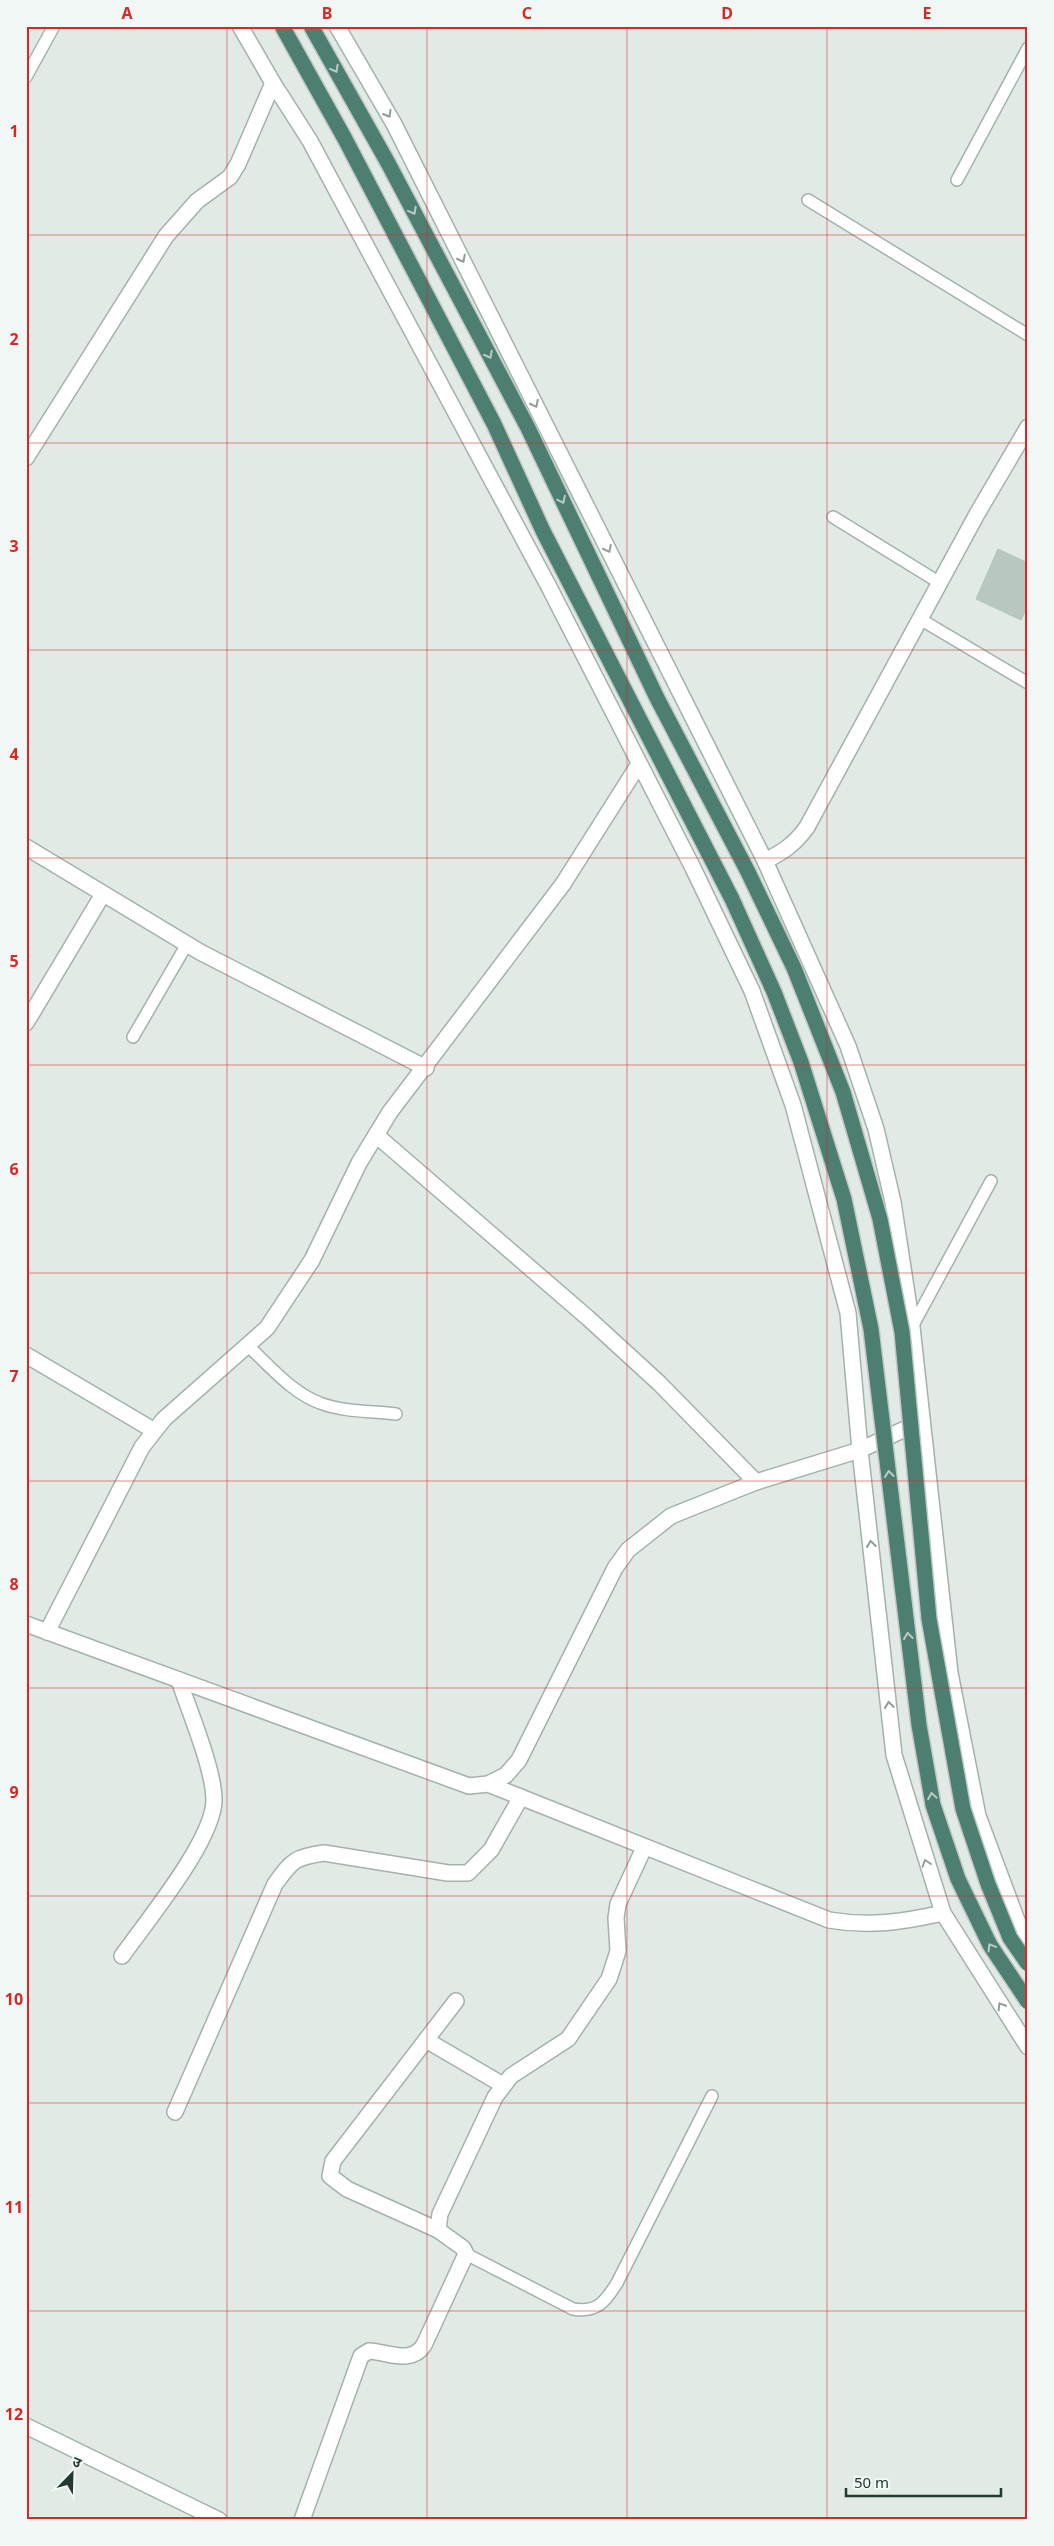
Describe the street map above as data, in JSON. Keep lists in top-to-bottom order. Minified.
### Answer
{"scale_bar":"50 m","north":"top right","grid":{"columns":["A","B","C","D","E"],"rows":["1","2","3","4","5","6","7","8","9","10","11","12"]}}
